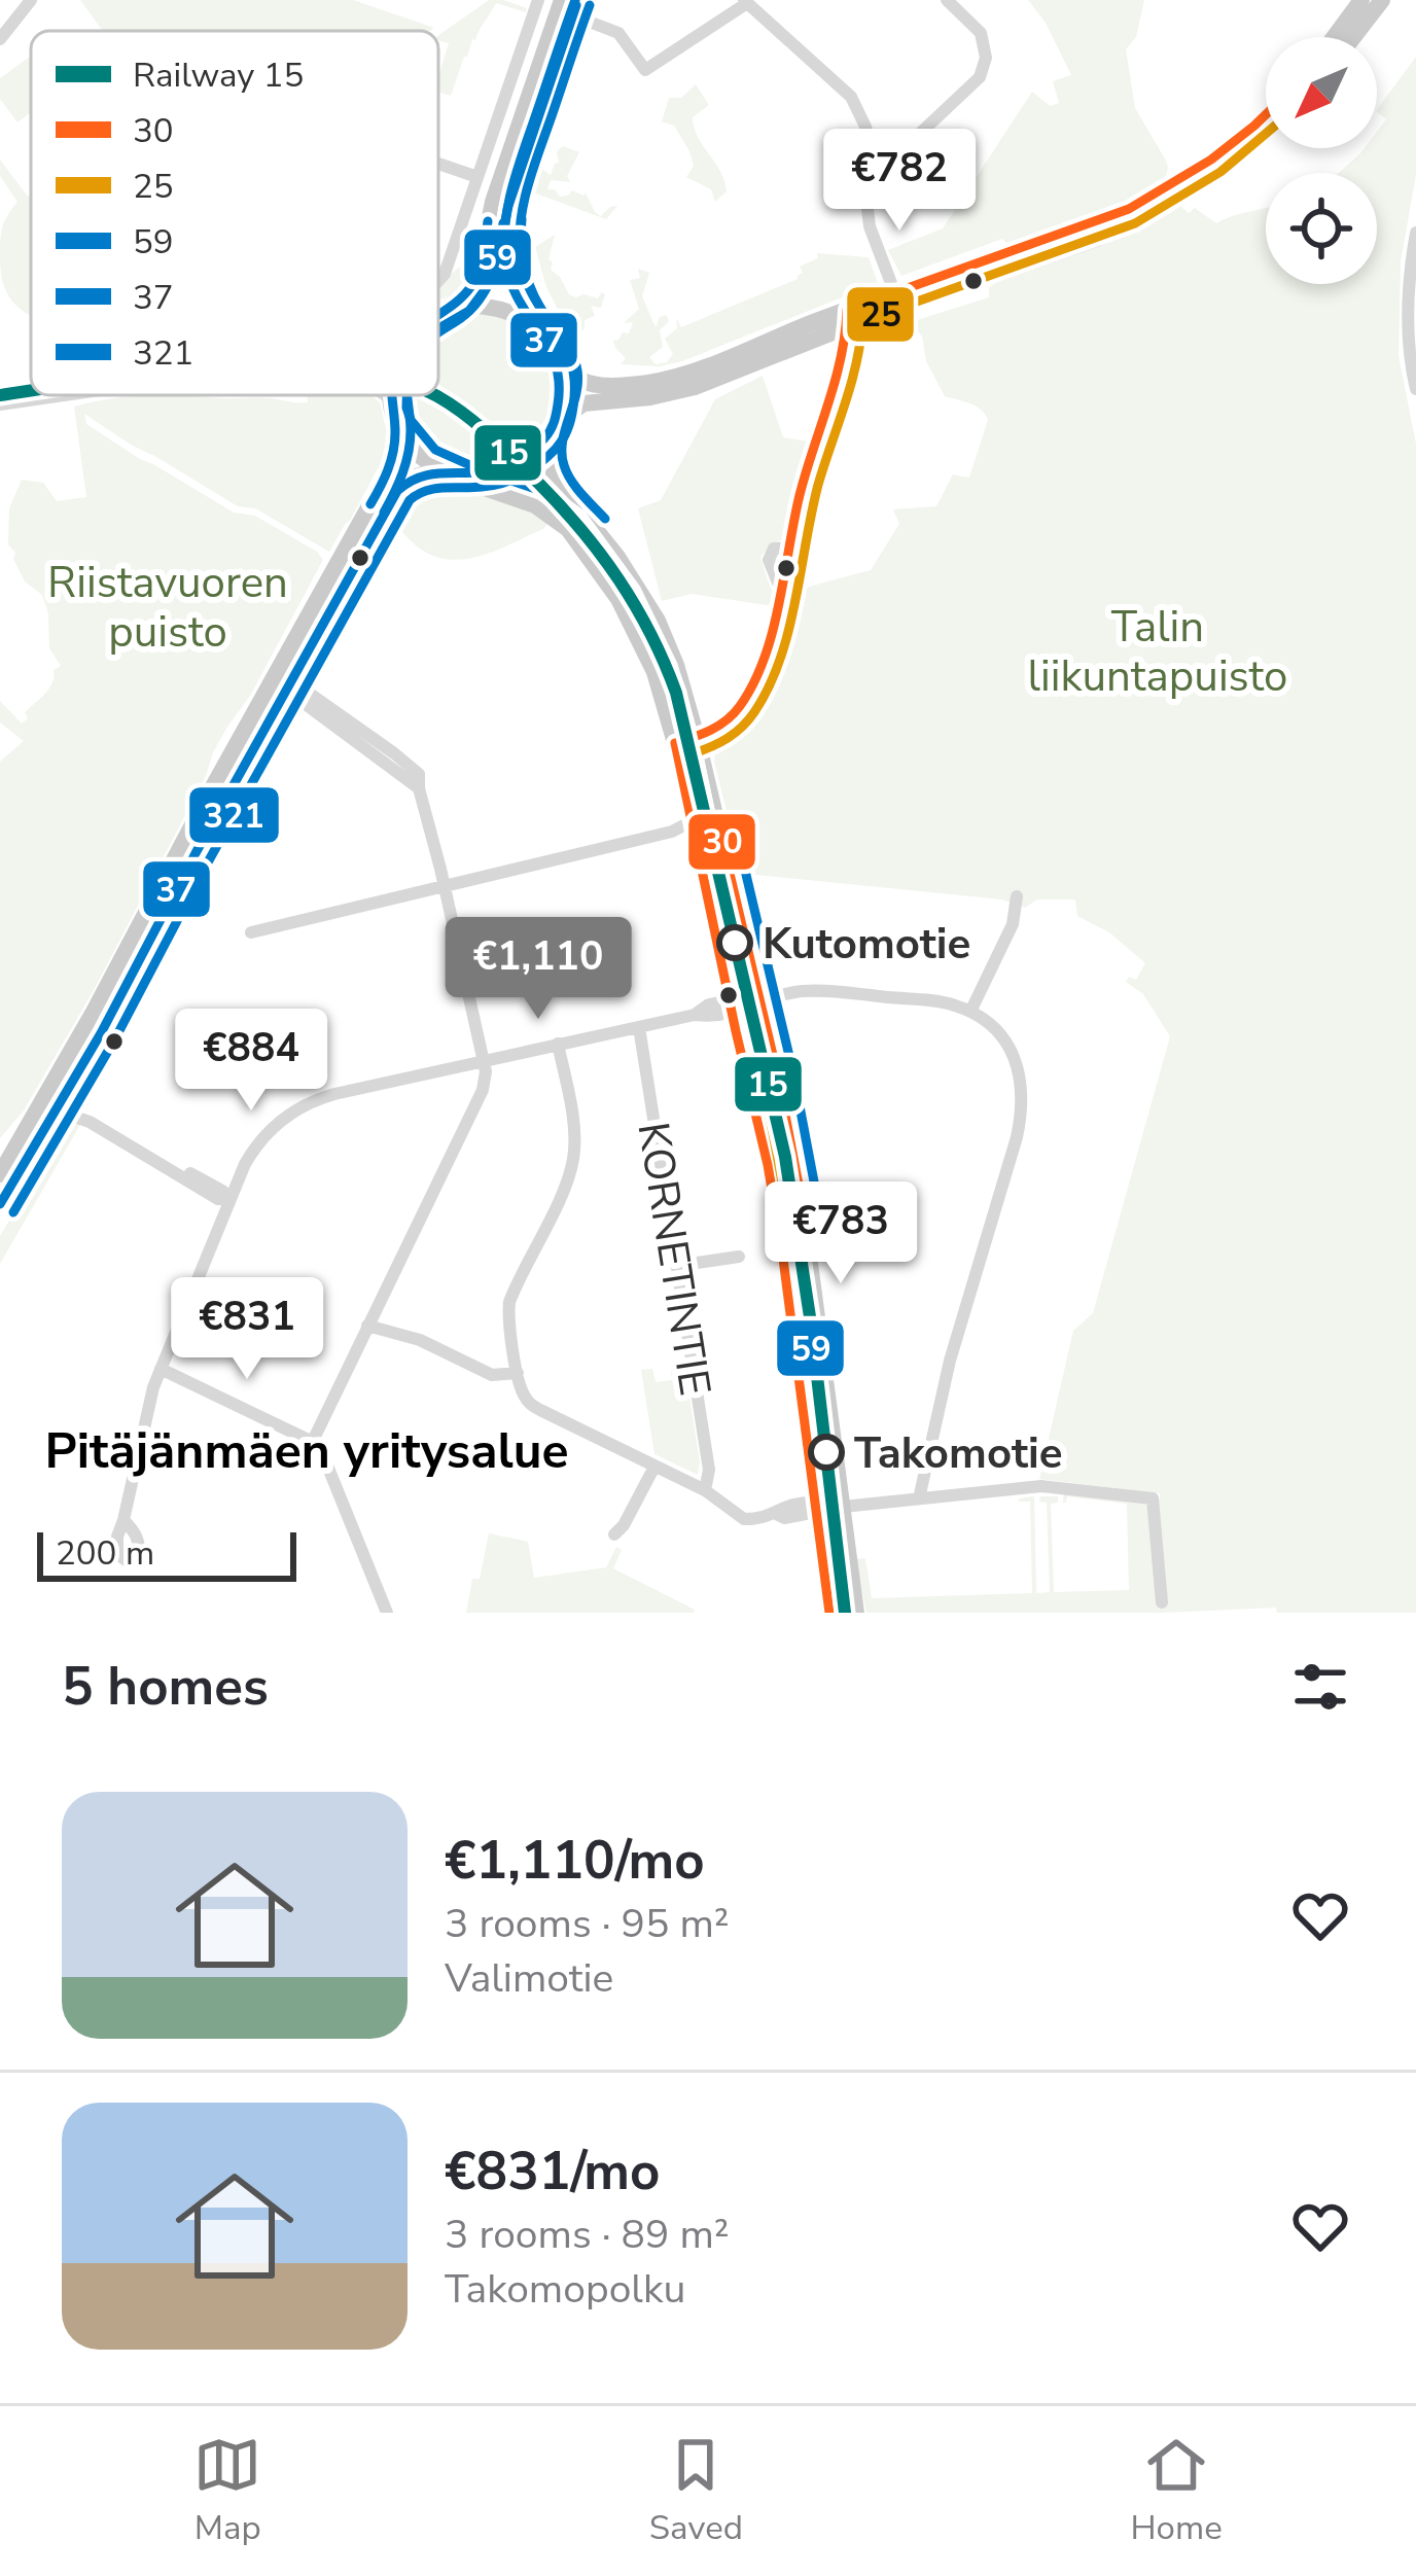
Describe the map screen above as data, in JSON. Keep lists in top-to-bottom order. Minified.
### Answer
{"streets":{"street":["KORNETINTIE"]},"districts":["Pitäjänmäen yritysalue"],"parks":["Riistavuoren puisto","Talin liikuntapuisto"],"places":["Kutomotie","Takomotie"],"lines":["transit line 37","transit line 59","transit line 321","transit line 30","transit line 25","rail line 15"],"legend":["Railway 15","30","25","59","37","321"],"scale_bar":"200 m","north":"bottom left","page":{"price":["€782","€1,110","€884","€783","€831"],"scale":"200 m","heading":"5 homes","list":[{"name":"€1,110/mo","note":"3 rooms · 95 m² · Valimotie"},{"name":"€831/mo","note":"3 rooms · 89 m² · Takomopolku"}],"tabs":["Map","Saved","Home"]}}
